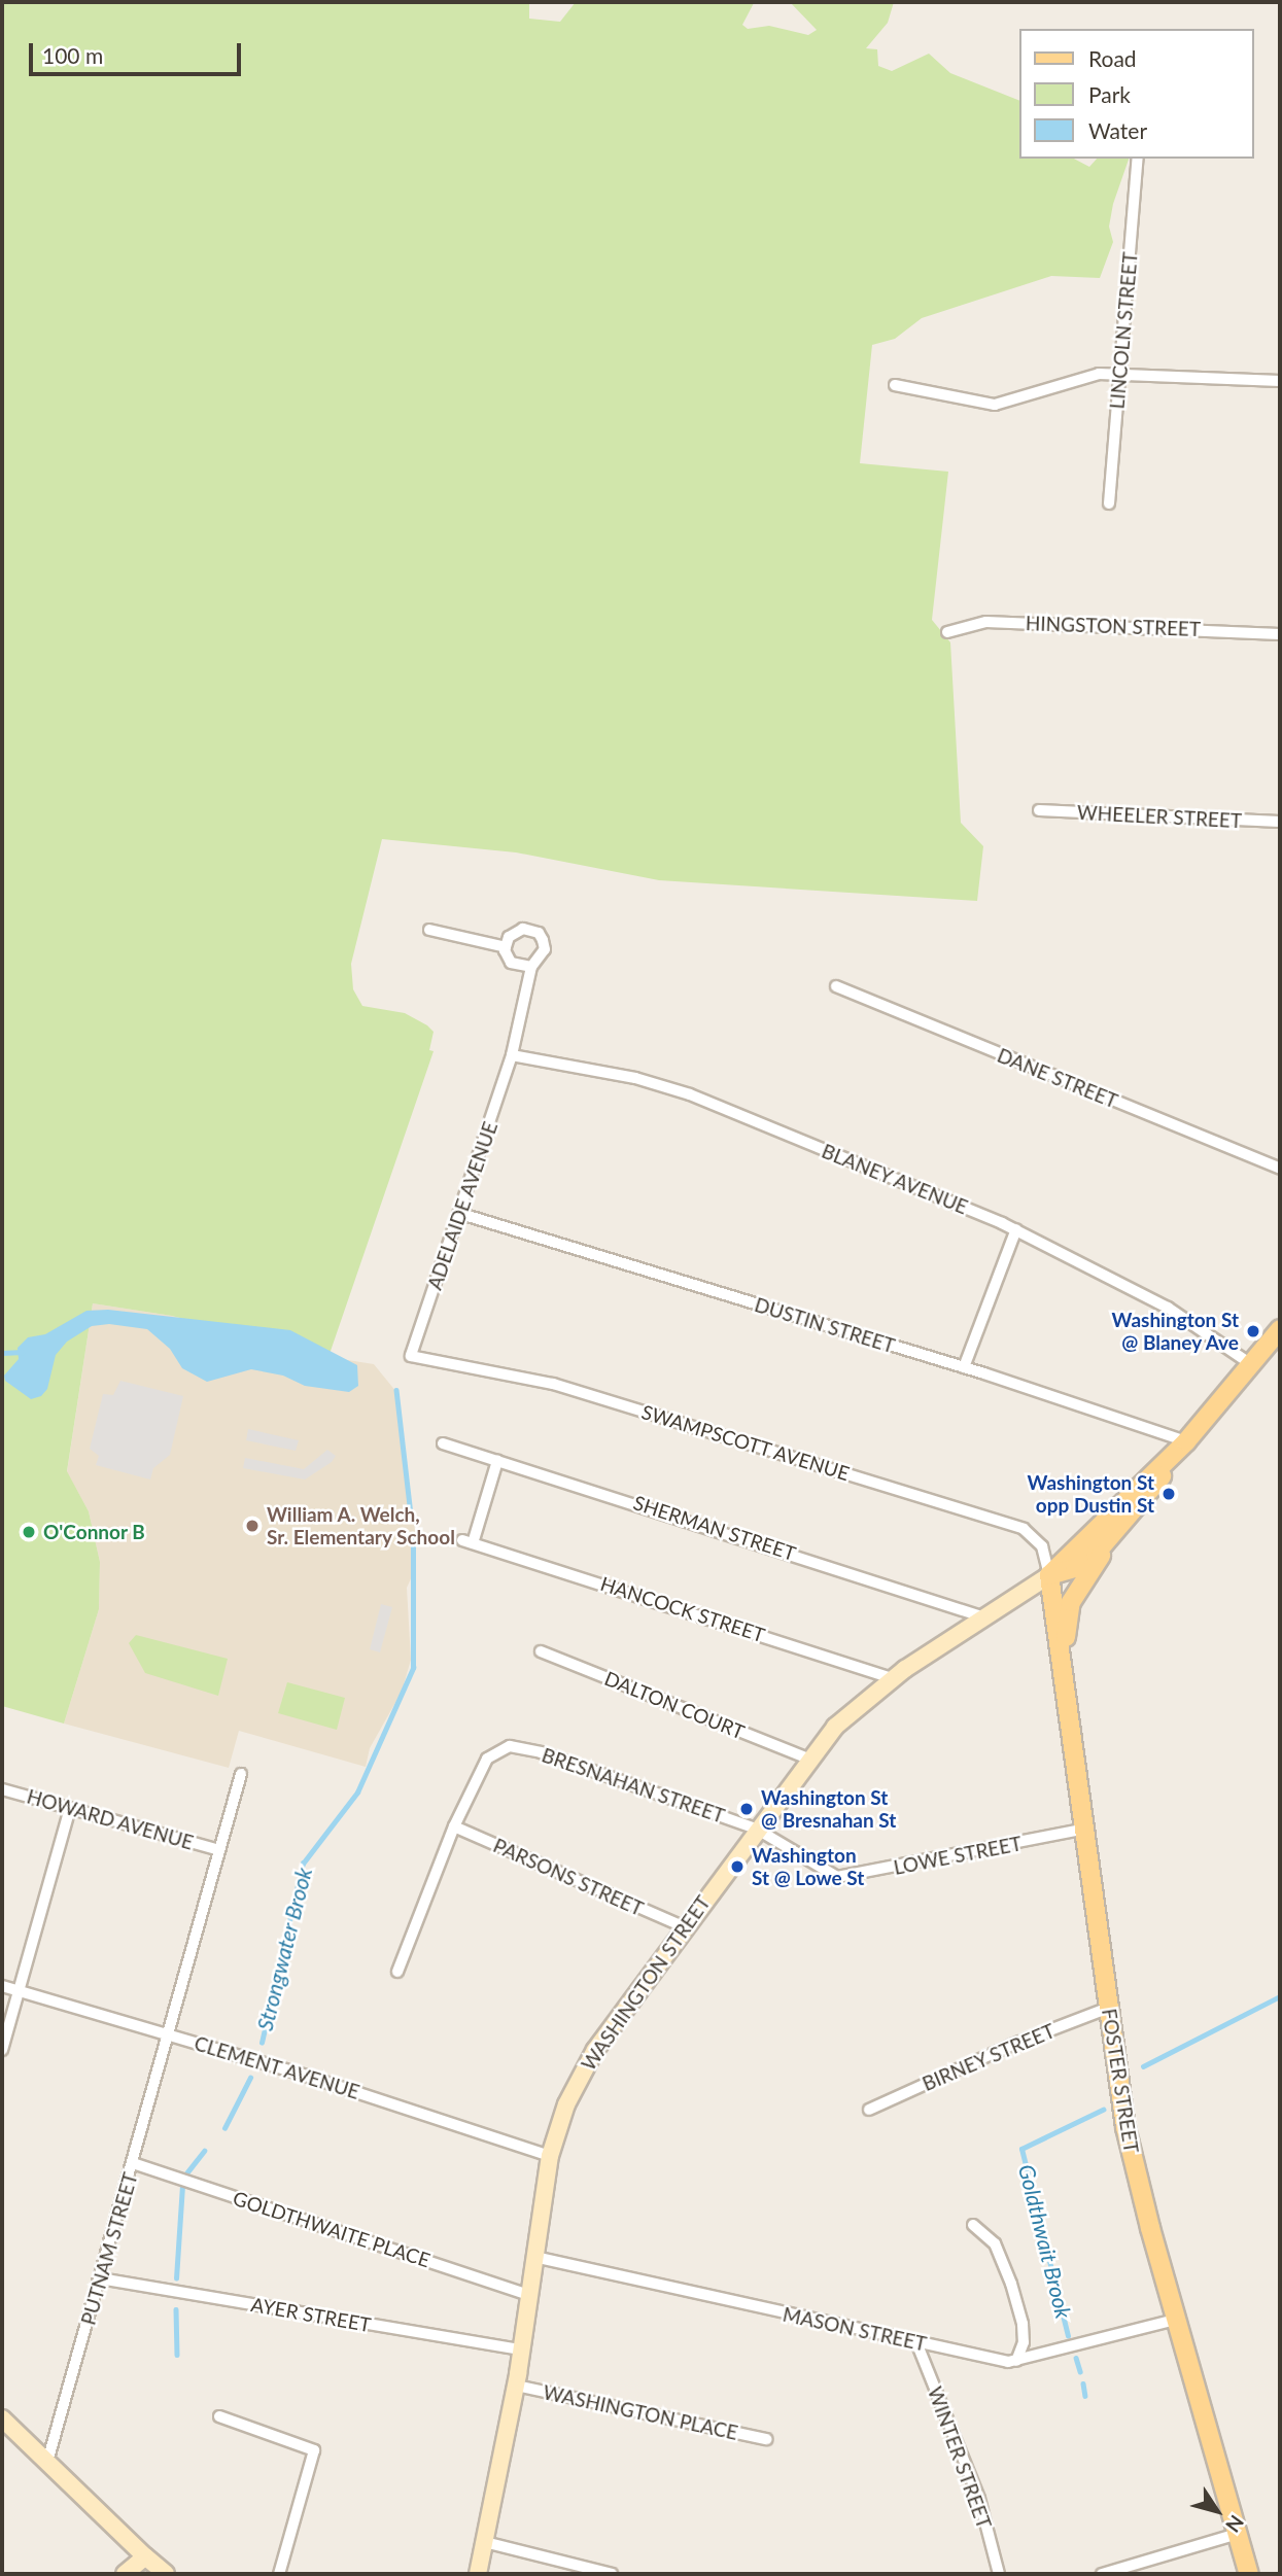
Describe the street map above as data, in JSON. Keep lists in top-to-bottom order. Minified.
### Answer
{"streets":{"main road":["WASHINGTON STREET","FOSTER STREET"],"street":["LINCOLN STREET","HINGSTON STREET","WHEELER STREET","DANE STREET","BLANEY AVENUE","ADELAIDE AVENUE","DUSTIN STREET","SWAMPSCOTT AVENUE","SHERMAN STREET","HANCOCK STREET","DALTON COURT","BRESNAHAN STREET","HOWARD AVENUE","LOWE STREET","PARSONS STREET","BIRNEY STREET","CLEMENT AVENUE","GOLDTHWAITE PLACE","PUTNAM STREET","AYER STREET","MASON STREET","WASHINGTON PLACE","WINTER STREET"]},"crossings":[["BLANEY AVENUE","ADELAIDE AVENUE"],["BLANEY AVENUE","WASHINGTON STREET"],["ADELAIDE AVENUE","DUSTIN STREET"],["ADELAIDE AVENUE","SWAMPSCOTT AVENUE"],["DUSTIN STREET","WASHINGTON STREET"],["SWAMPSCOTT AVENUE","WASHINGTON STREET"],["SWAMPSCOTT AVENUE","FOSTER STREET"],["SHERMAN STREET","HANCOCK STREET"],["SHERMAN STREET","WASHINGTON STREET"],["HANCOCK STREET","WASHINGTON STREET"],["DALTON COURT","WASHINGTON STREET"],["BRESNAHAN STREET","LOWE STREET"],["BRESNAHAN STREET","PARSONS STREET"],["BRESNAHAN STREET","WASHINGTON STREET"],["HOWARD AVENUE","PUTNAM STREET"],["LOWE STREET","WASHINGTON STREET"],["LOWE STREET","FOSTER STREET"],["PARSONS STREET","WASHINGTON STREET"],["WASHINGTON STREET","CLEMENT AVENUE"],["WASHINGTON STREET","FOSTER STREET"],["WASHINGTON STREET","GOLDTHWAITE PLACE"],["WASHINGTON STREET","AYER STREET"],["WASHINGTON STREET","MASON STREET"],["WASHINGTON STREET","WASHINGTON PLACE"],["BIRNEY STREET","FOSTER STREET"],["CLEMENT AVENUE","PUTNAM STREET"],["FOSTER STREET","MASON STREET"],["GOLDTHWAITE PLACE","PUTNAM STREET"],["PUTNAM STREET","AYER STREET"],["MASON STREET","WINTER STREET"]],"water":["Strongwater Brook","Goldthwait Brook"],"places":["Washington St @ Blaney Ave","Washington St opp Dustin St","William A. Welch, Sr. Elementary School","O'Connor B","Washington St @ Bresnahan St","Washington St @ Lowe St"],"legend":["Road","Park","Water"],"scale_bar":"100 m","north":"bottom right"}
